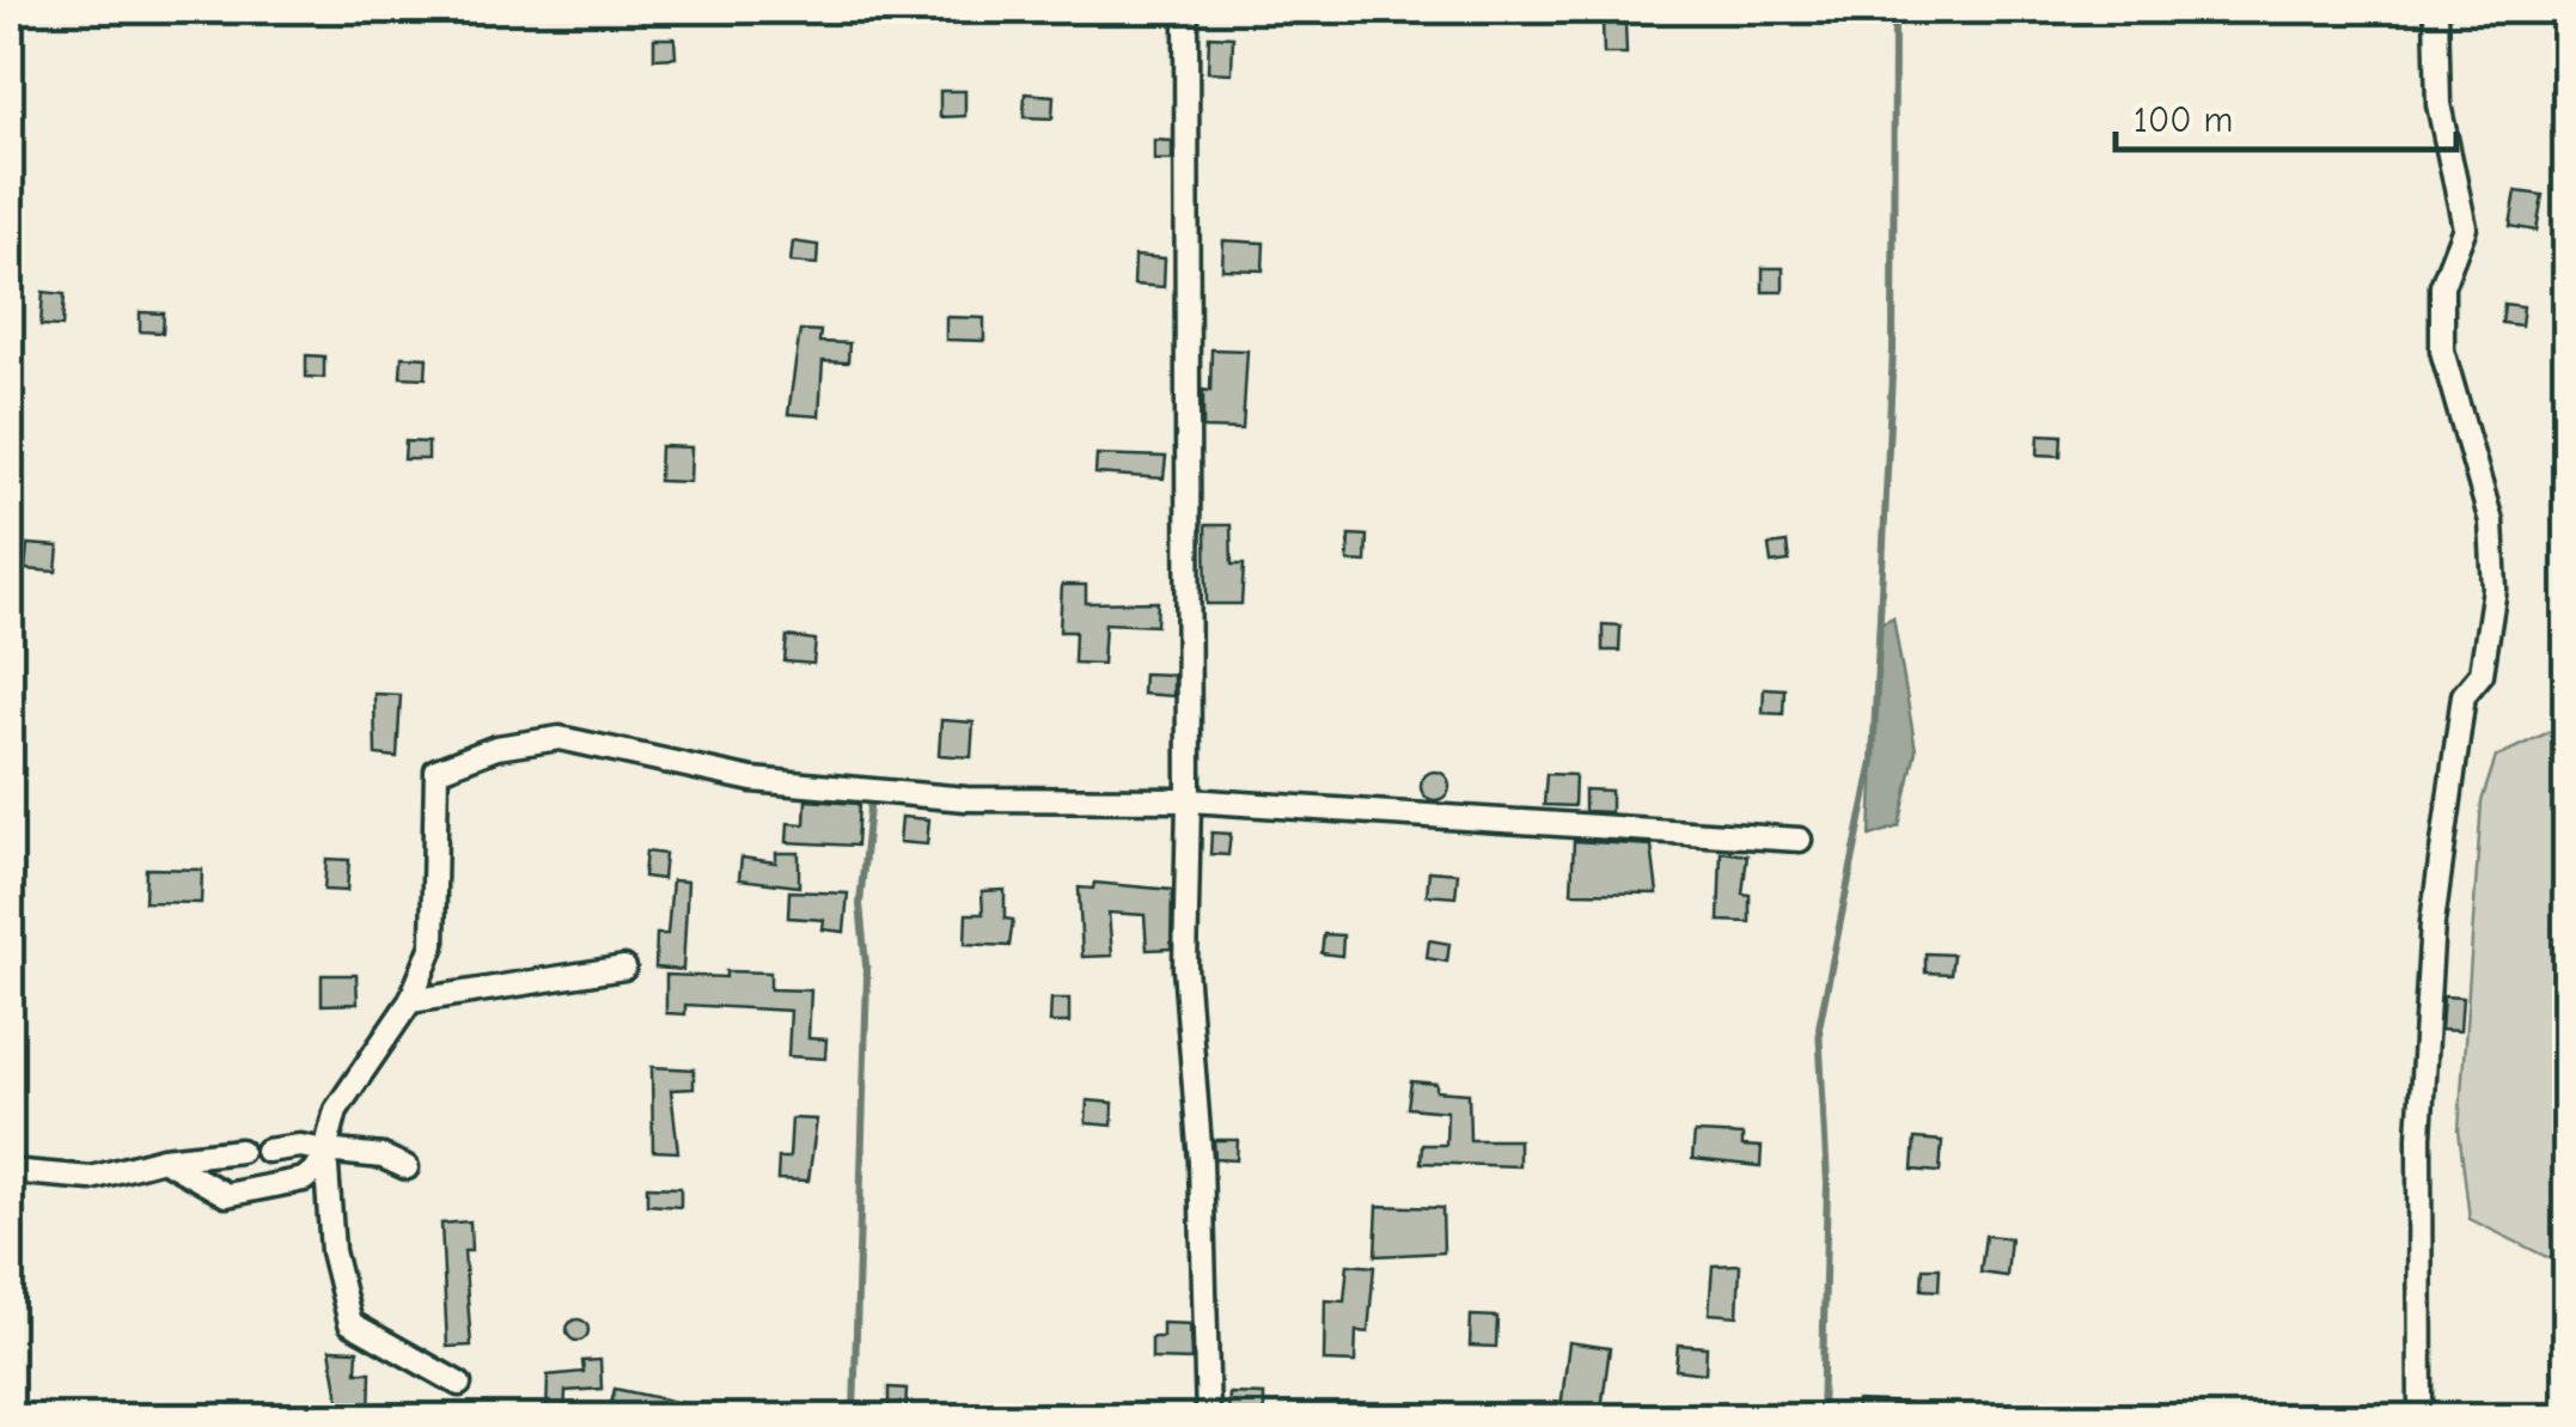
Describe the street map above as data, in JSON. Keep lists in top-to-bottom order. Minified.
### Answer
{"scale_bar":"100 m"}
